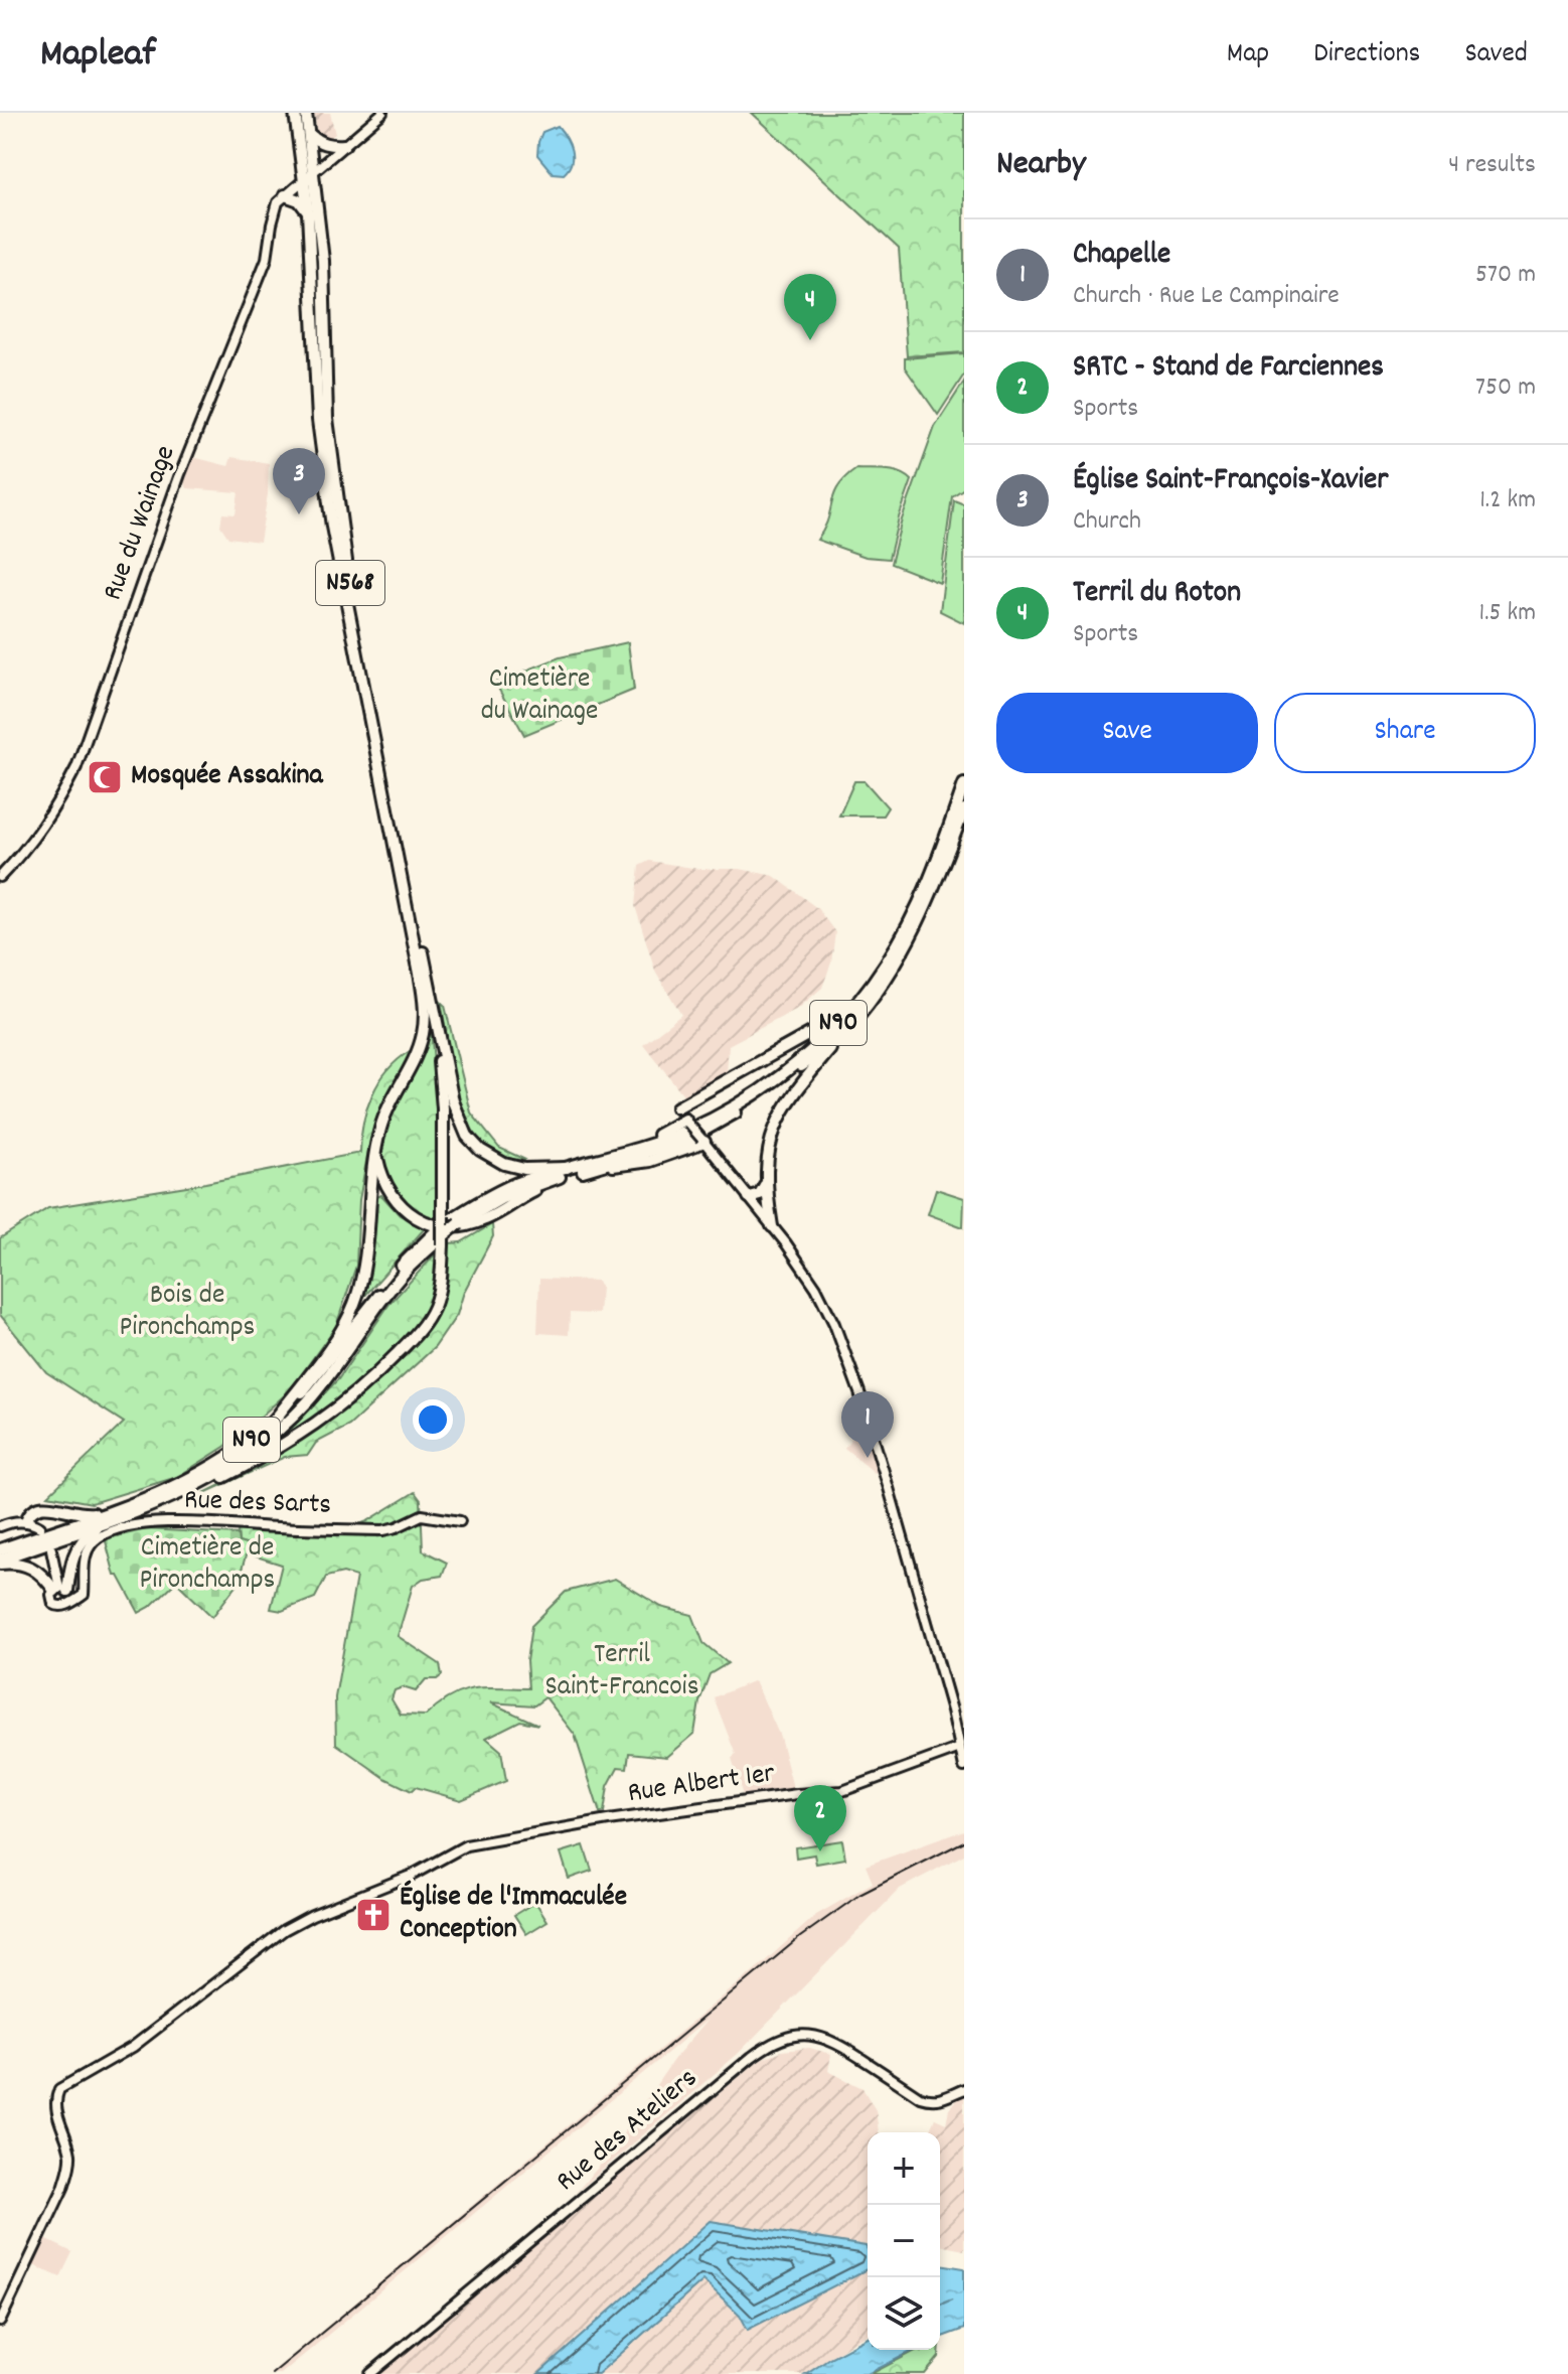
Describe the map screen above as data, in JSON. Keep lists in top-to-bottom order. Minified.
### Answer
{"streets":{"highway":["N568","N90"],"main road":["Rue du Wainage","Rue des Sarts","Rue Albert 1er","Rue des Ateliers"]},"crossings":[["Rue du Wainage","N568"]],"parks":["Cimetière du Wainage","Bois de Pironchamps","Cimetière de Pironchamps","Terril Saint-Francois"],"places":{"mosque":["Mosquée Assakina"],"church":["Église de l'Immaculée Conception"]},"page":{"header":"Mapleaf","nav":["Map","Directions","Saved"],"heading":["Nearby","4 results"],"list":[{"mark":"1","name":"Chapelle","note":"Church · Rue Le Campinaire","value":"570 m"},{"mark":"2","name":"SRTC - Stand de Farciennes","note":"Sports","value":"750 m"},{"mark":"3","name":"Église Saint-François-Xavier","note":"Church","value":"1.2 km"},{"mark":"4","name":"Terril du Roton","note":"Sports","value":"1.5 km"}],"pins":["4","3","1","2"],"buttons":["Save","Share"],"map_buttons":["+","−"]}}
